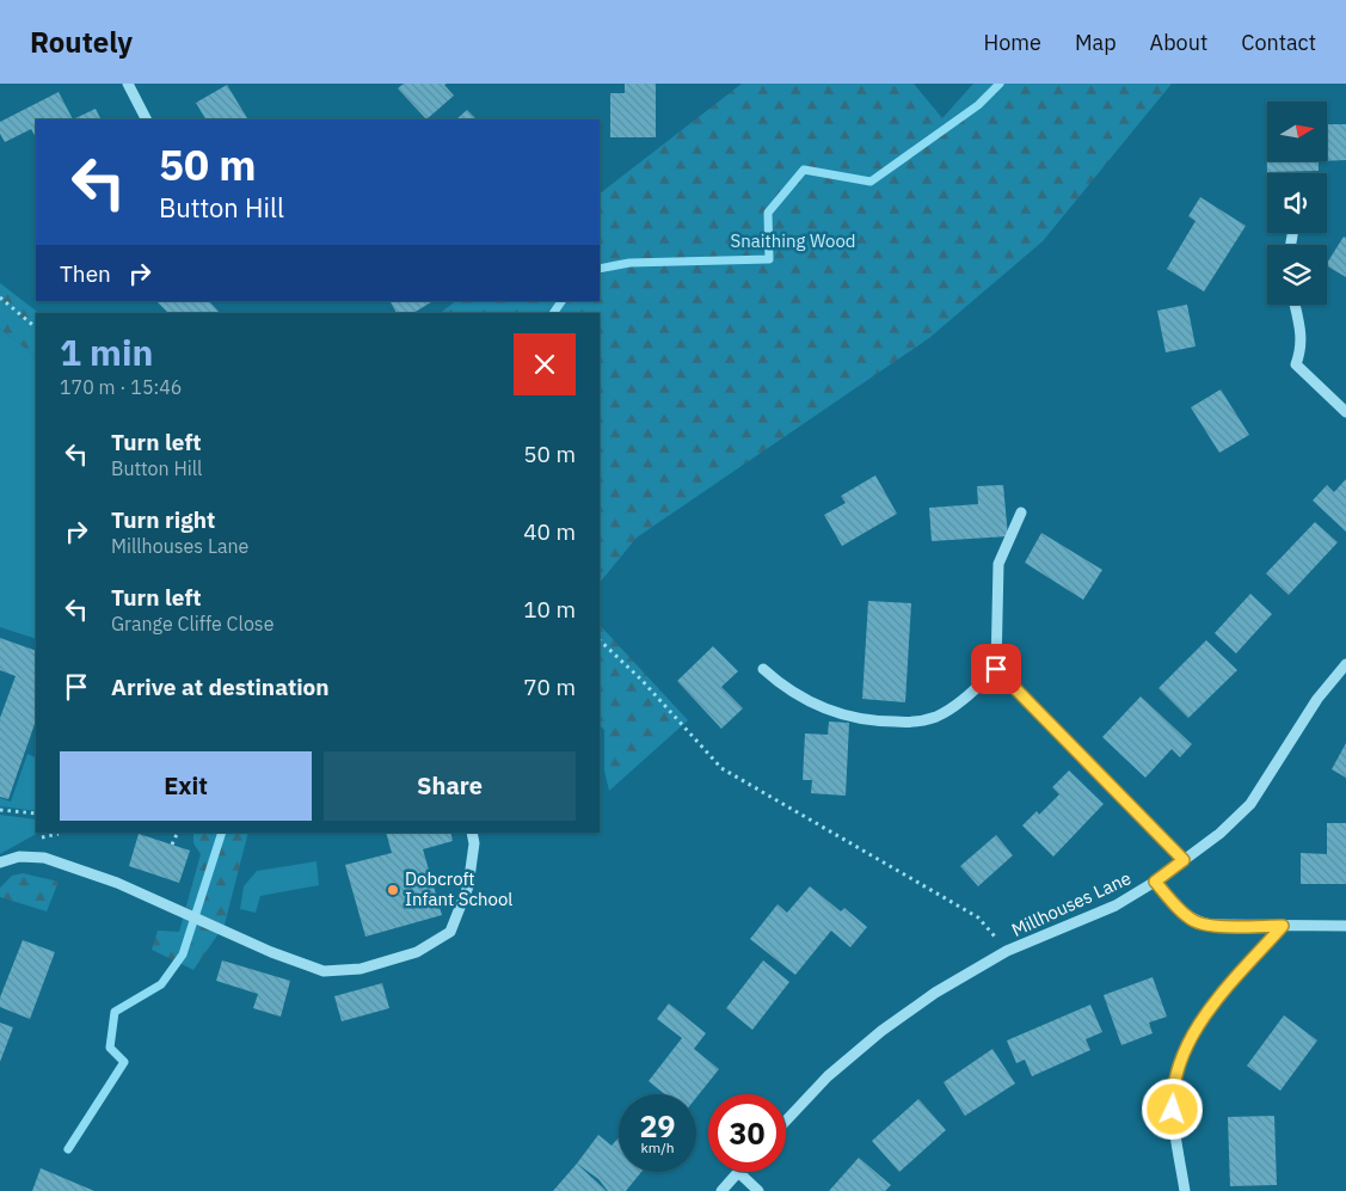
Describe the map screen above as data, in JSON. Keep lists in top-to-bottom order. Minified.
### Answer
{"streets":{"street":["Millhouses Lane"]},"parks":["Snaithing Wood"],"places":["Dobcroft Infant School"],"north":"right","page":{"header":"Routely","nav":["Home","Map","About","Contact"],"turn":["50 m","Button Hill"],"then":"Then","heading":["1 min","170 m · 15:46"],"list":[{"name":"Turn left","note":"Button Hill","value":"50 m"},{"name":"Turn right","note":"Millhouses Lane","value":"40 m"},{"name":"Turn left","note":"Grange Cliffe Close","value":"10 m"},{"name":"Arrive at destination","value":"70 m"}],"buttons":["Exit","Share"],"speed":"29 km/h","limit":"30"}}
